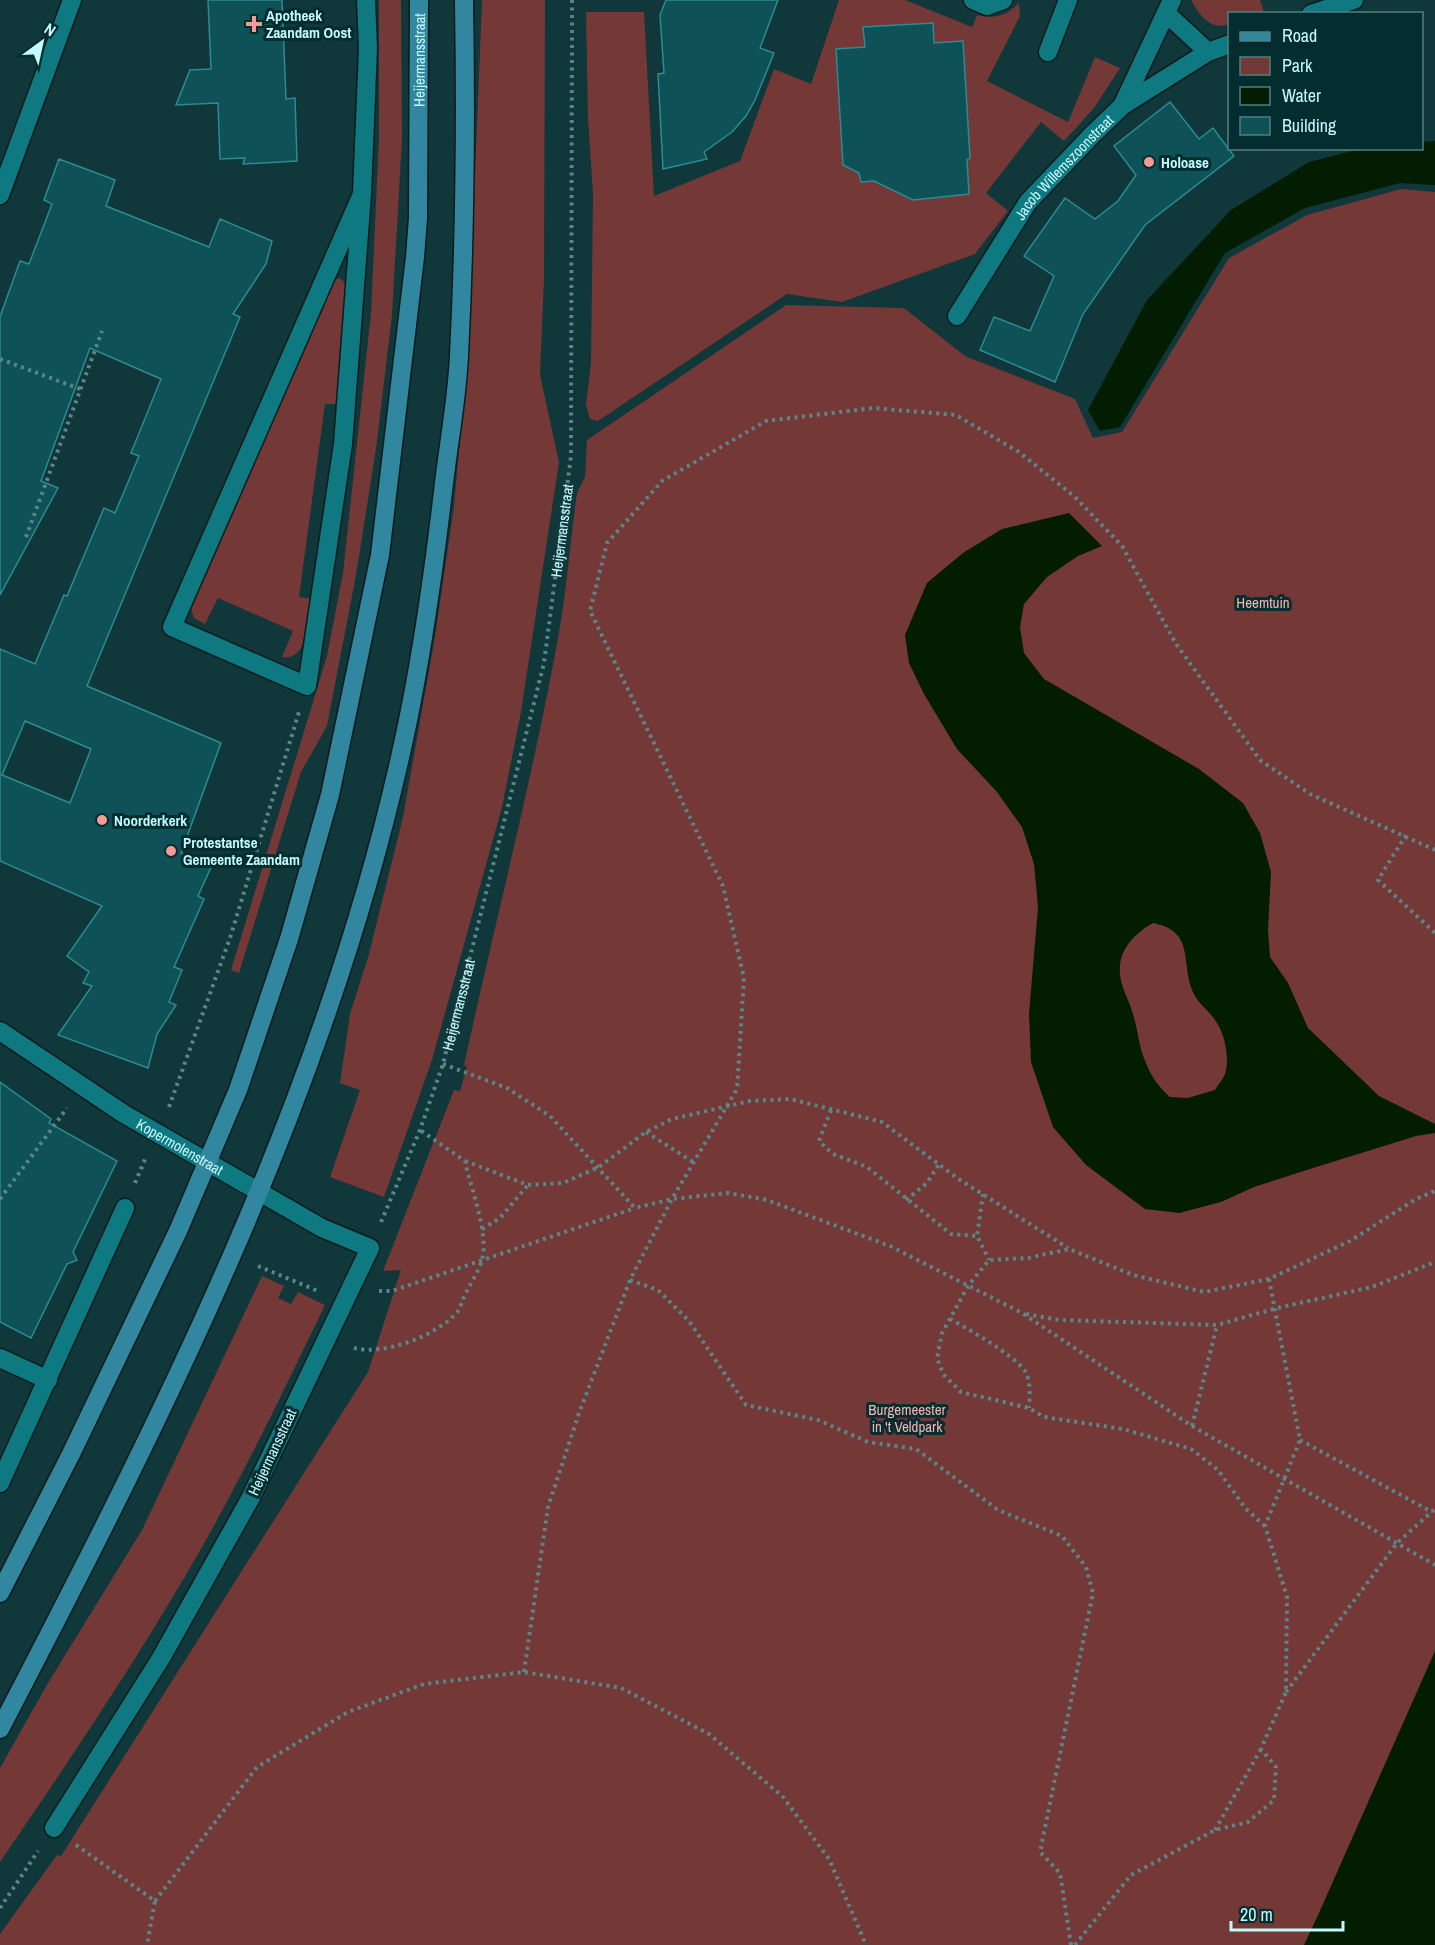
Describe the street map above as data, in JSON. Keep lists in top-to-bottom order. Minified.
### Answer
{"streets":{"main road":["Heijermansstraat"],"street":["Jacob Willemszoonstraat","Kopermolenstraat"]},"crossings":[["Heijermansstraat","Kopermolenstraat"]],"parks":["Heemtuin","Burgemeester in 't Veldpark"],"places":{"health":["Apotheek Zaandam Oost"],"other":["Holoase","Noorderkerk","Protestantse Gemeente Zaandam"]},"legend":["Road","Park","Water","Building"],"scale_bar":"20 m","north":"top right"}
